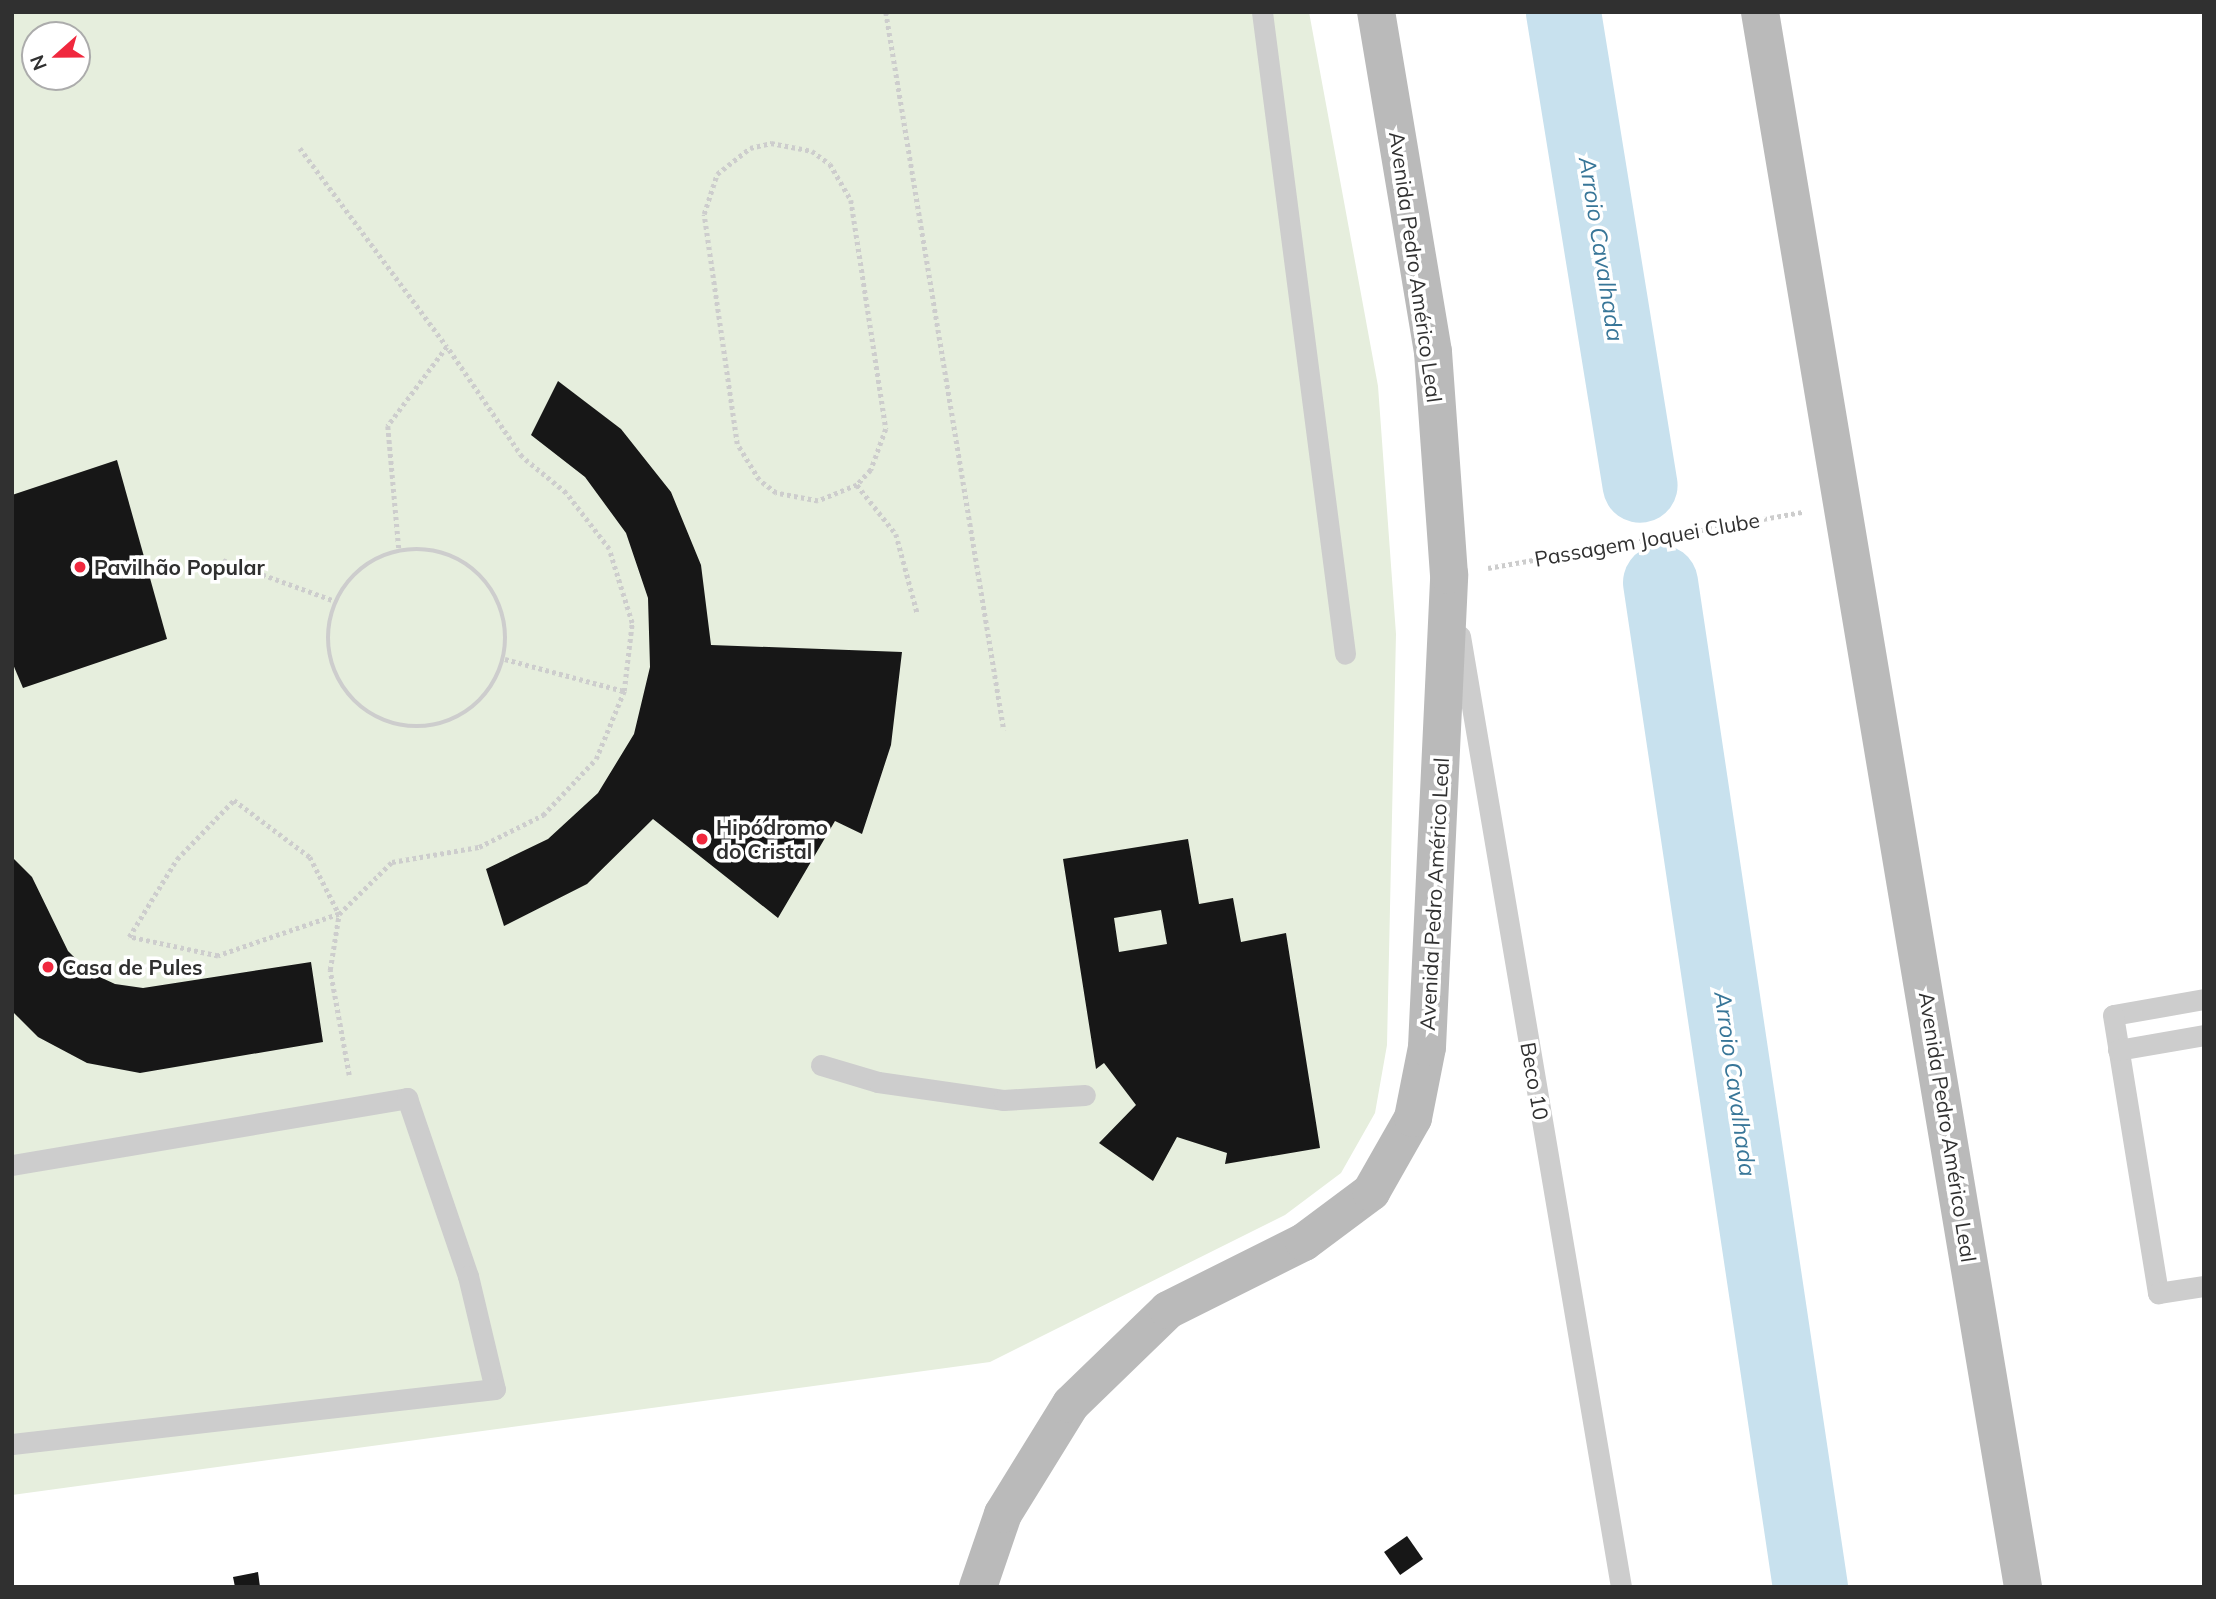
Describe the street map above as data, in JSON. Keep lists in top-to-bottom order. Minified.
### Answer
{"streets":{"main road":["Avenida Pedro Américo Leal"],"lane":["Beco 10"],"path":["Passagem Joquei Clube"]},"crossings":[["Avenida Pedro Américo Leal","Passagem Joquei Clube"],["Avenida Pedro Américo Leal","Beco 10"],["Passagem Joquei Clube","Beco 10"]],"water":["Arroio Cavalhada"],"places":["Pavilhão Popular","Hipódromo do Cristal","Casa de Pules"],"north":"left"}
